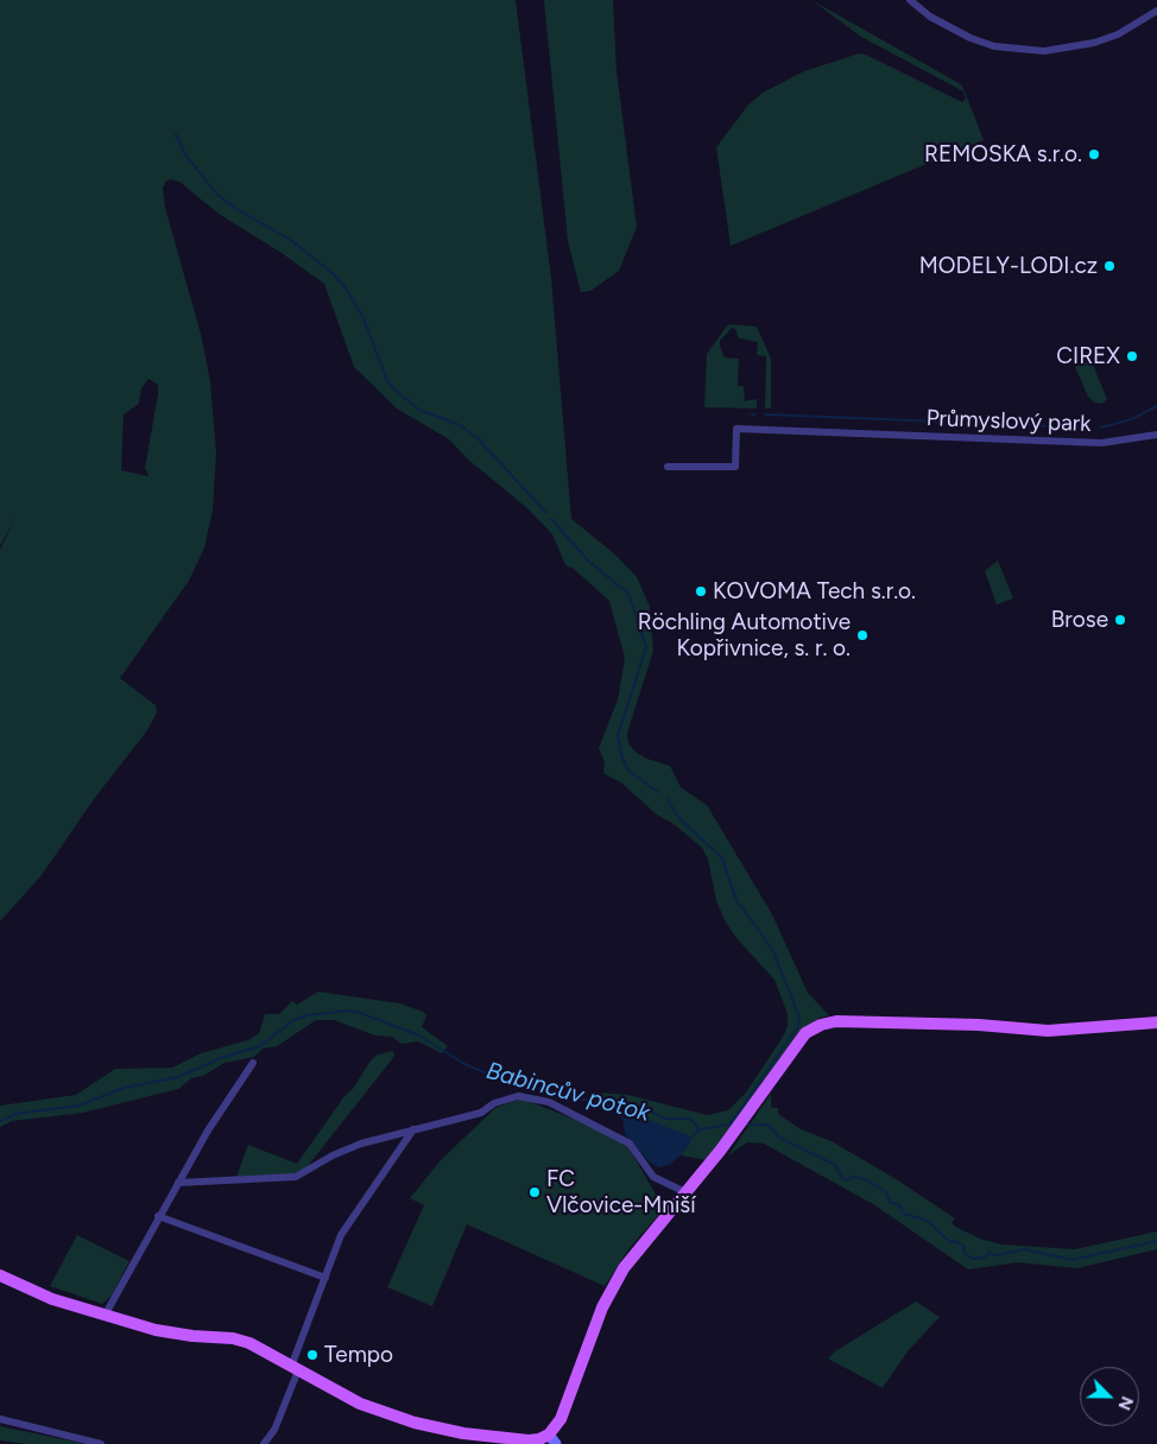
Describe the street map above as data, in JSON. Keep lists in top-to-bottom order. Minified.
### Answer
{"streets":{"street":["Průmyslový park"]},"water":["Babincův potok"],"places":["REMOSKA s.r.o.","MODELY-LODI.cz","CIREX","KOVOMA Tech s.r.o.","Brose","Röchling Automotive Kopřivnice, s. r. o.","FC Vlčovice-Mniší","Tempo"],"north":"bottom right"}
